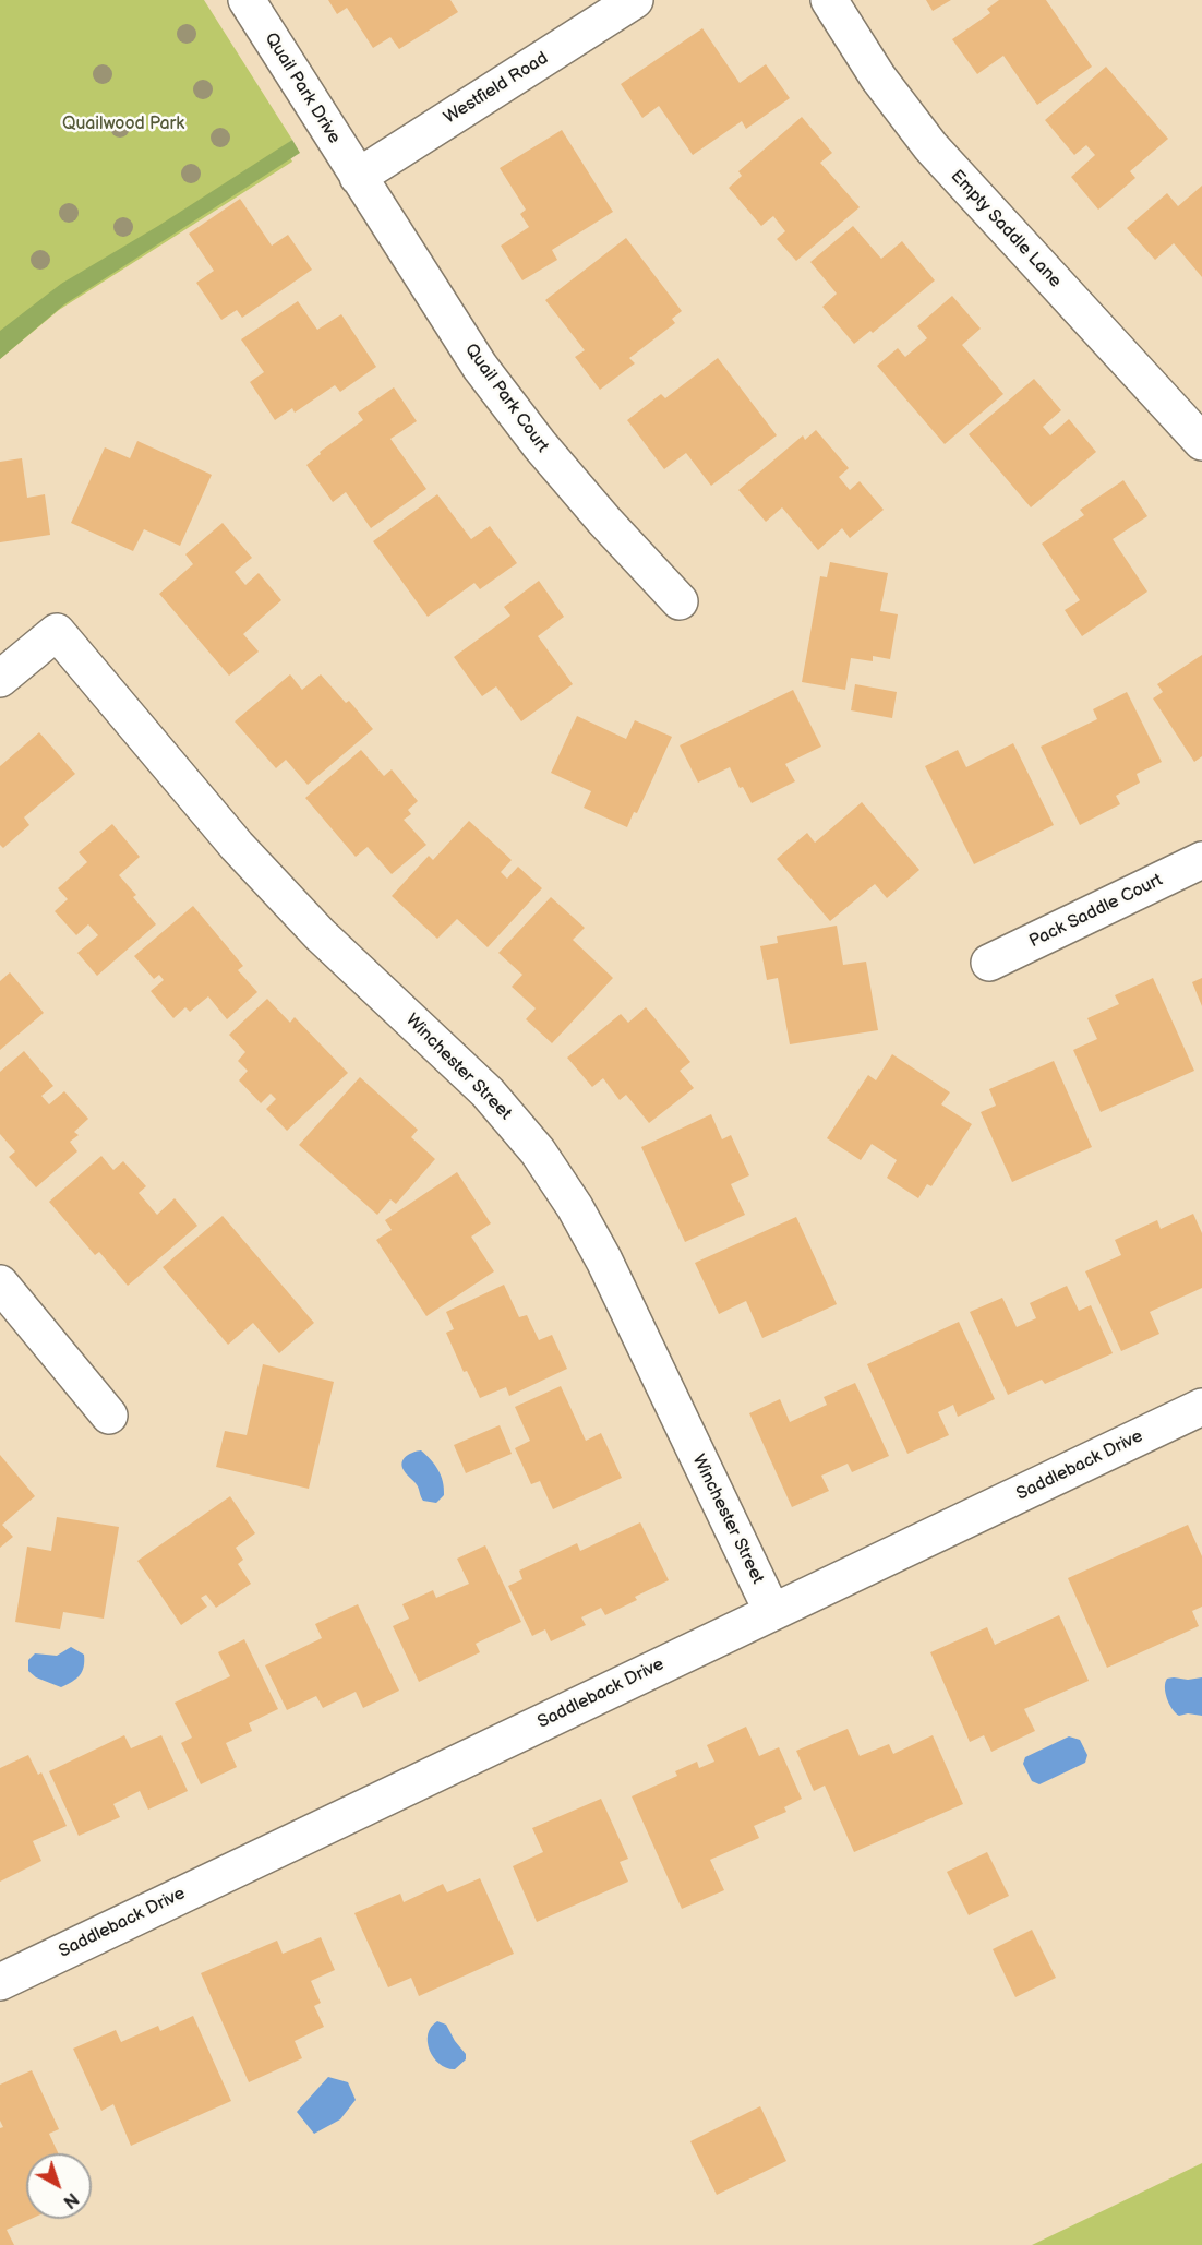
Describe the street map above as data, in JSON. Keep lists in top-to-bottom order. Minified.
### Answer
{"streets":{"street":["Quail Park Drive","Westfield Road","Empty Saddle Lane","Quail Park Court","Pack Saddle Court","Winchester Street","Saddleback Drive"]},"crossings":[["Quail Park Drive","Westfield Road"],["Quail Park Drive","Quail Park Court"],["Westfield Road","Quail Park Court"],["Winchester Street","Saddleback Drive"]],"parks":["Quailwood Park"],"north":"bottom right"}
